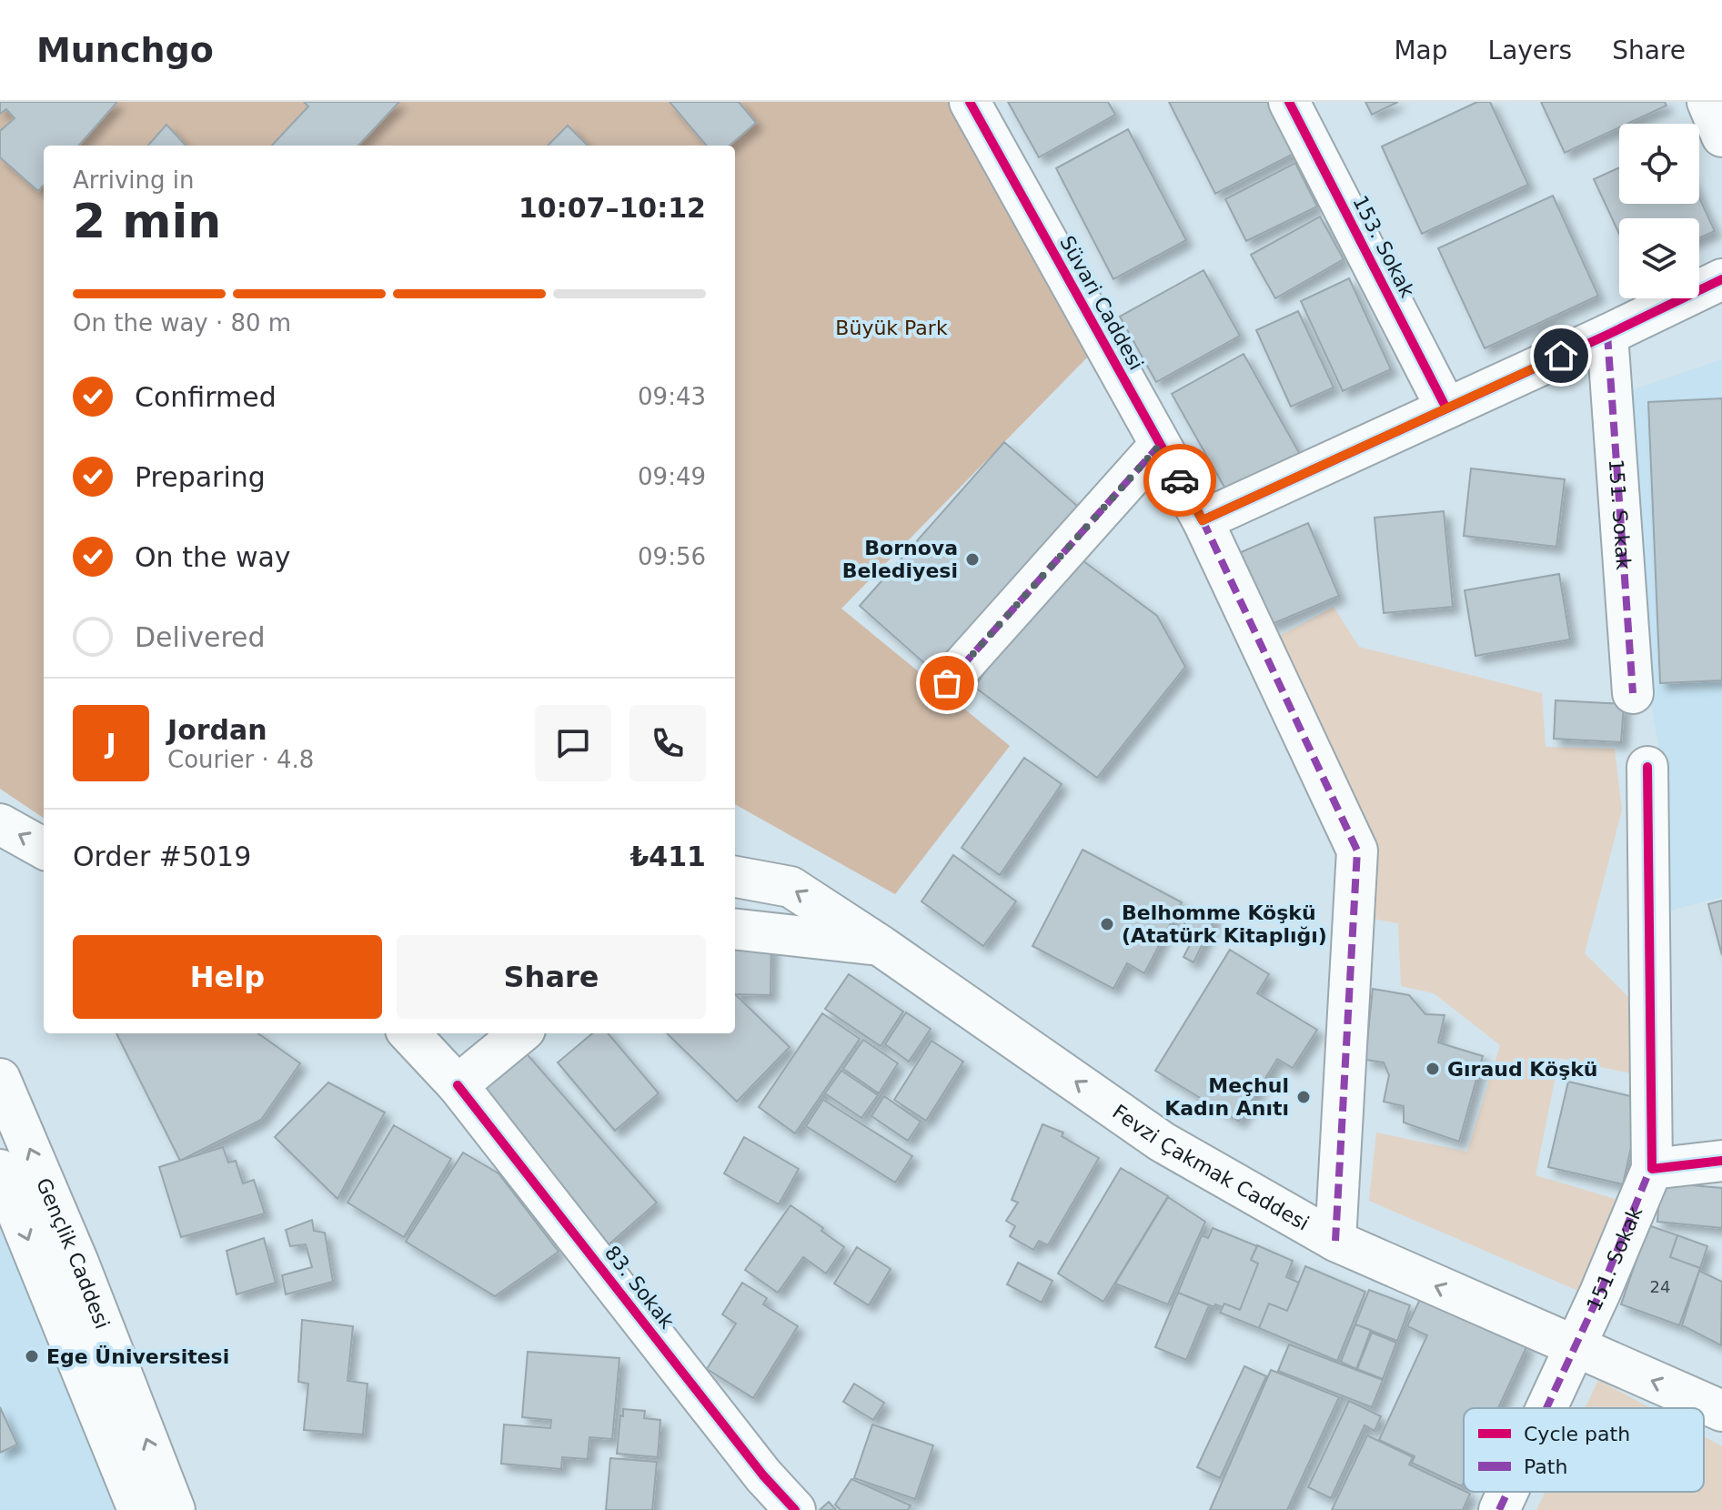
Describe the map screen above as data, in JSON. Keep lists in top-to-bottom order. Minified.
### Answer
{"streets":{"street":["153. Sokak","Süvari Caddesi","151. Sokak","Fevzi Çakmak Caddesi","Gençlik Caddesi","83. Sokak"]},"crossings":[["Süvari Caddesi","Fevzi Çakmak Caddesi"],["151. Sokak","Fevzi Çakmak Caddesi"]],"one_way":["Fevzi Çakmak Caddesi"],"parks":["Büyük Park"],"places":["Bornova Belediyesi","Belhomme Köşkü (Atatürk Kitaplığı)","Gıraud Köşkü","Meçhul Kadın Anıtı","Ege Üniversitesi"],"house_numbers":["24"],"legend":["Cycle path","Path"],"page":{"header":"Munchgo","nav":["Map","Layers","Share"],"heading":["2 min","Arriving in","10:07–10:12"],"panel":["Jordan","Courier · 4.8","Order #5019","₺411"],"bar":"On the way · 80 m","list":[["Confirmed","09:43"],["Preparing","09:49"],["On the way","09:56"],"Delivered"],"round":"J","buttons":["Help","Share"]}}
